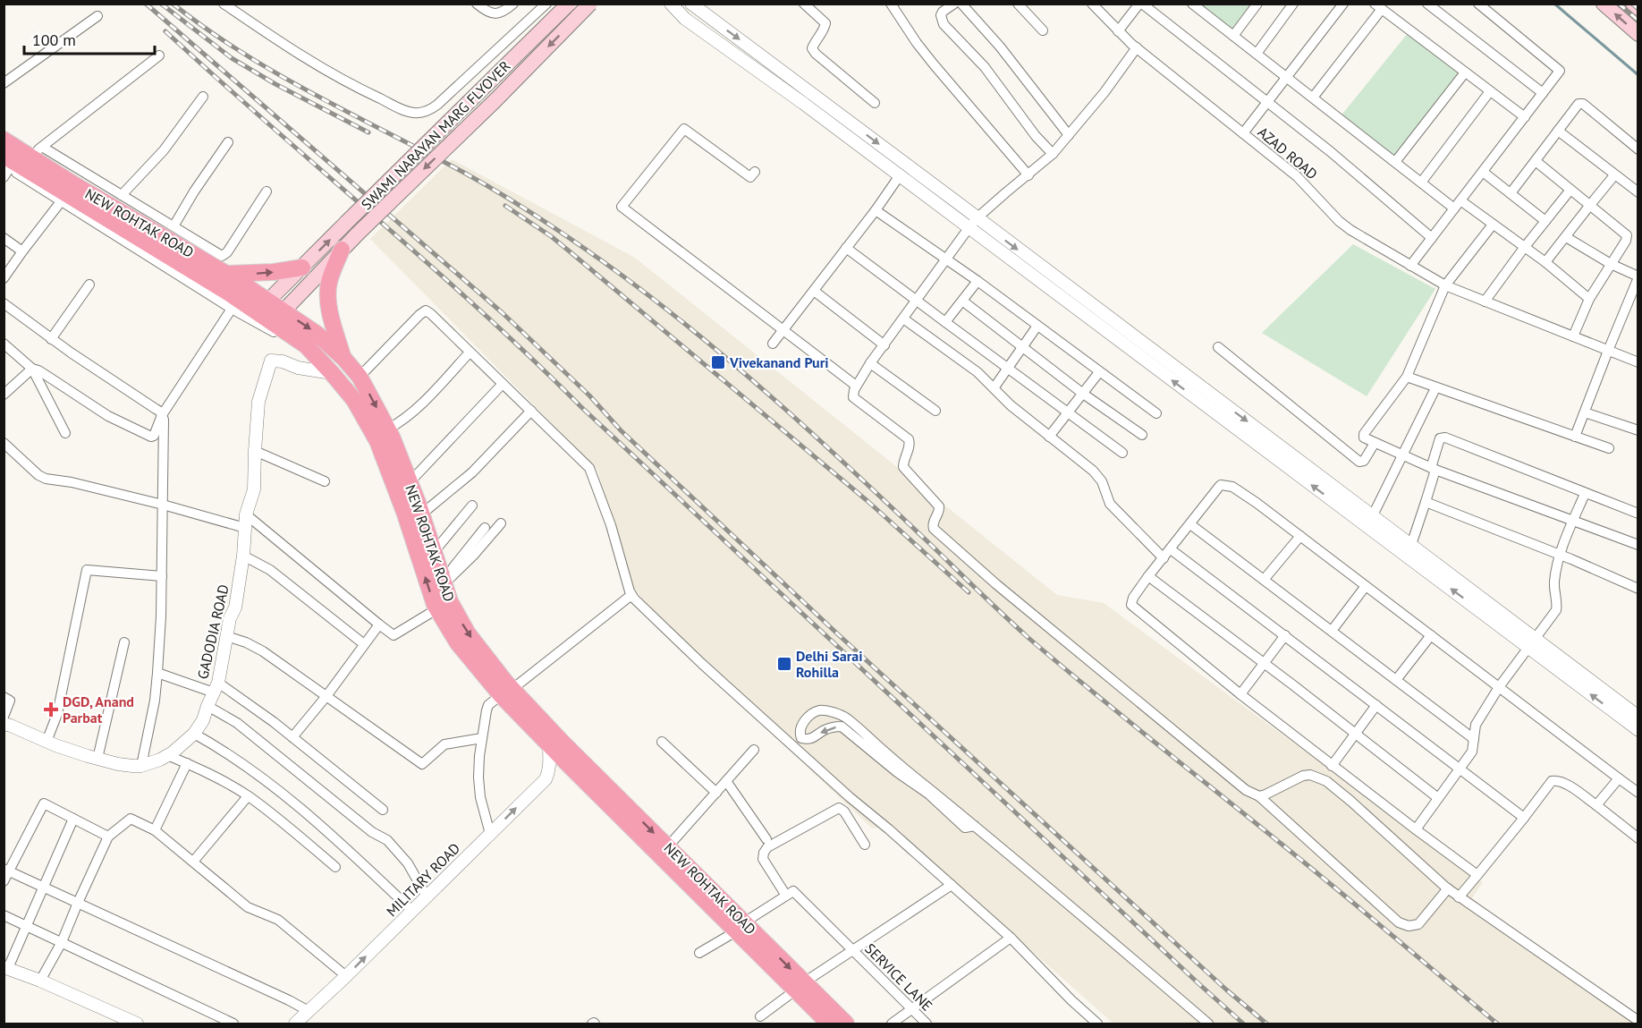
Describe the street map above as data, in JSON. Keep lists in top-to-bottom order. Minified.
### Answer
{"streets":{"main road":["SWAMI NARAYAN MARG FLYOVER","NEW ROHTAK ROAD"],"street":["AZAD ROAD","GADODIA ROAD","MILITARY ROAD","SERVICE LANE"]},"crossings":[["SWAMI NARAYAN MARG FLYOVER","NEW ROHTAK ROAD"],["NEW ROHTAK ROAD","GADODIA ROAD"],["NEW ROHTAK ROAD","MILITARY ROAD"]],"one_way":["MILITARY ROAD"],"places":{"transit":["Vivekanand Puri","Delhi Sarai Rohilla"],"health":["DGD, Anand Parbat"]},"scale_bar":"100 m"}
